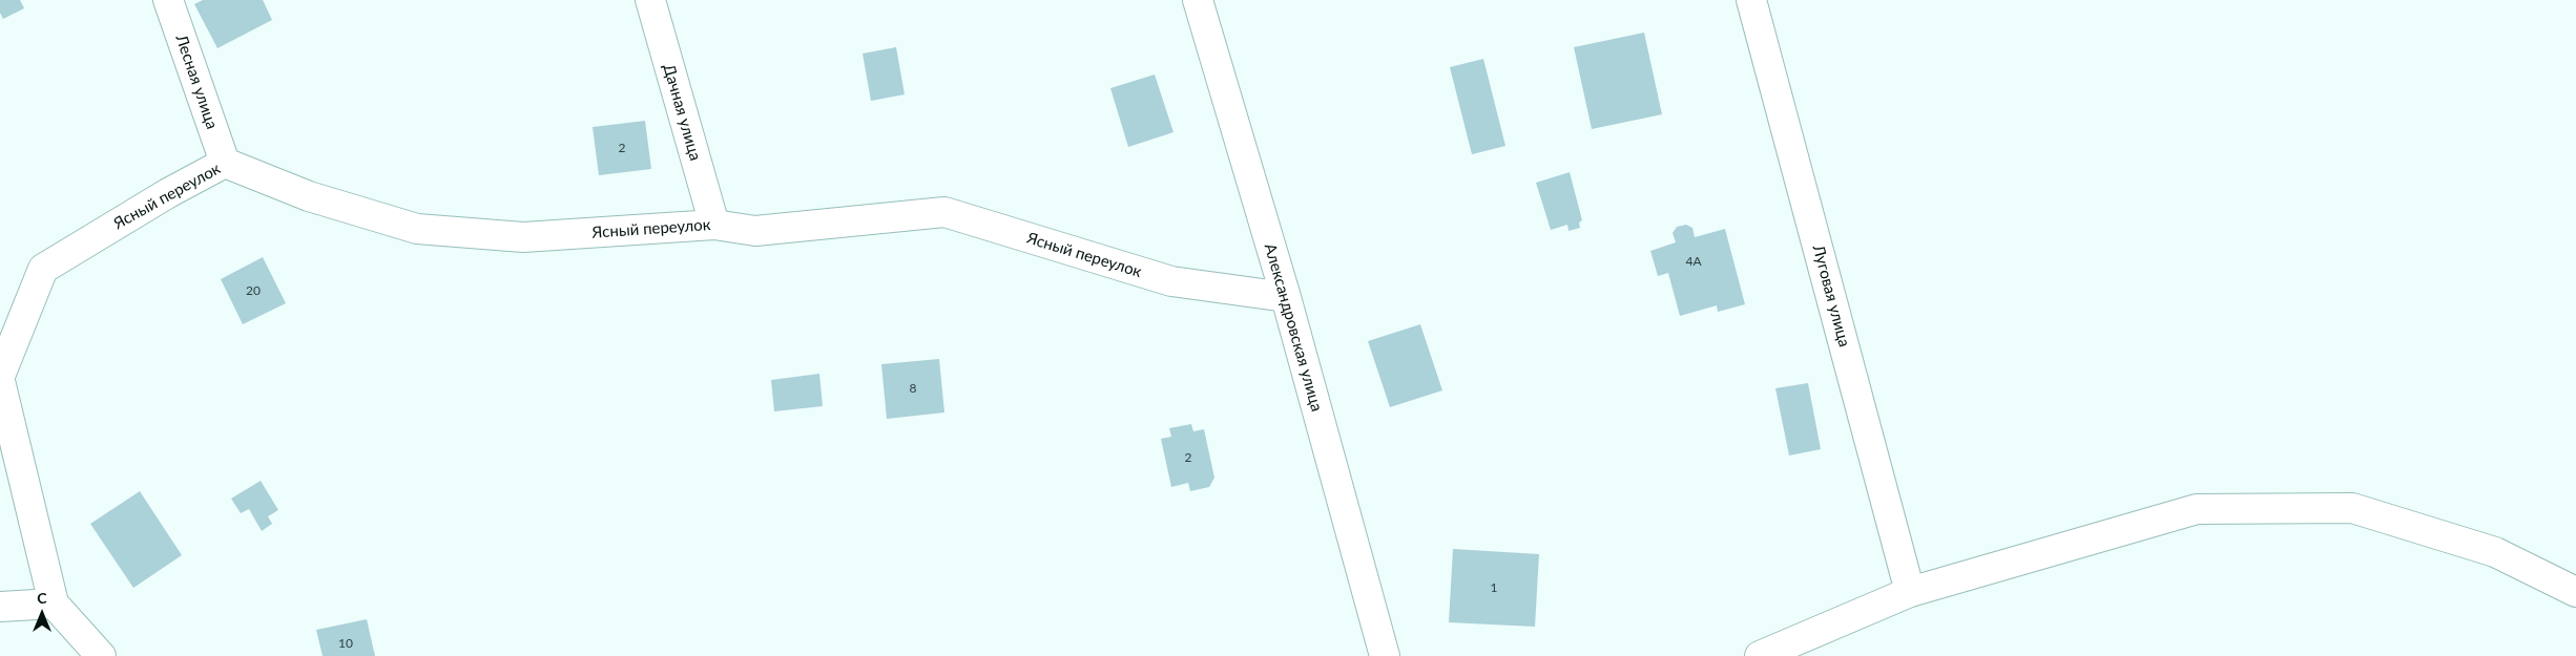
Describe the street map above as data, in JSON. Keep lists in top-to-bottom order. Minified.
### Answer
{"streets":{"street":["Лесная улица","Дачная улица","Ясный переулок","Луговая улица","Александровская улица"]},"crossings":[["Лесная улица","Ясный переулок"],["Дачная улица","Ясный переулок"],["Ясный переулок","Александровская улица"]],"house_numbers":["2","4А","20","8","2","1","10"],"north":"top"}
